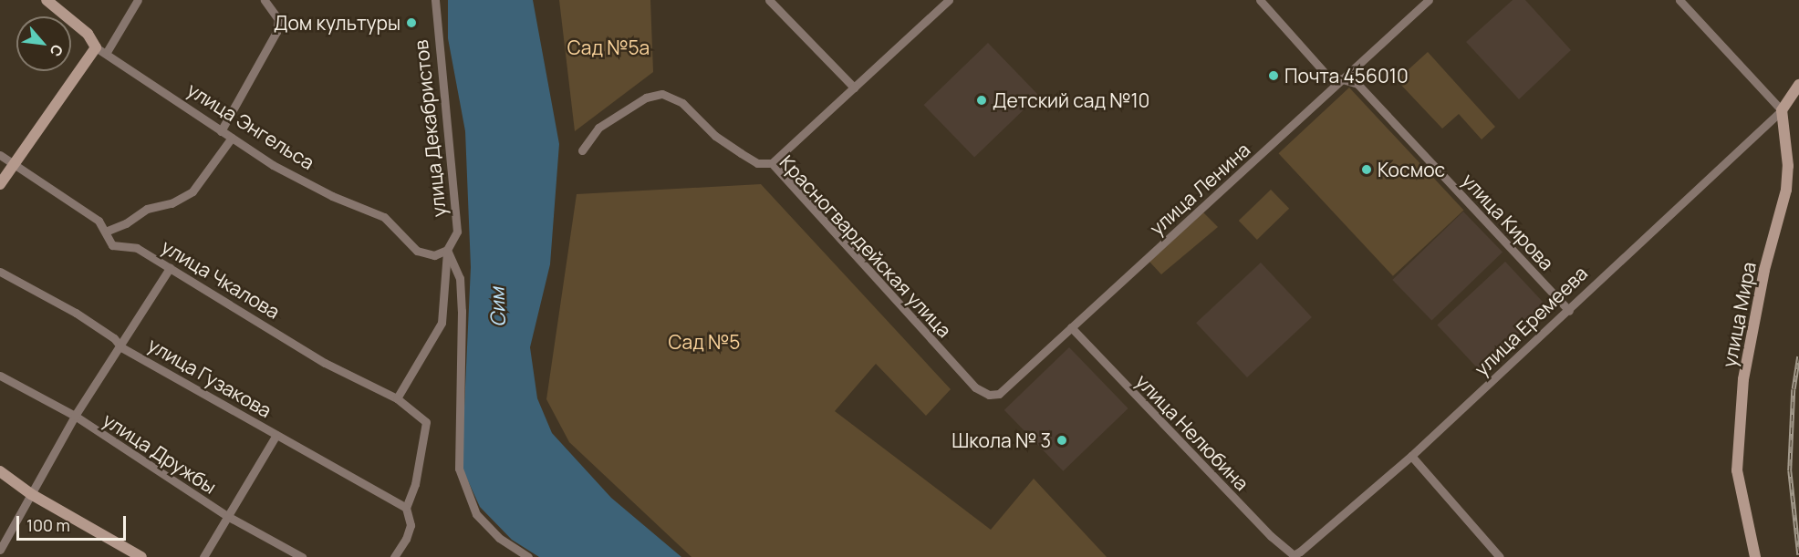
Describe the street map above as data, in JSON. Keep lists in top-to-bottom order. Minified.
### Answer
{"streets":{"street":["улица Энгельса","улица Декабристов","улица Ленина","улица Кирова","Красногвардейская улица","улица Чкалова","улица Мира","улица Еремеева","улица Гузакова","улица Нелюбина","улица Дружбы"]},"crossings":[["улица Энгельса","улица Декабристов"],["улица Декабристов","улица Чкалова"],["улица Ленина","улица Кирова"],["улица Ленина","Красногвардейская улица"],["улица Ленина","улица Нелюбина"],["улица Кирова","улица Еремеева"],["улица Чкалова","улица Гузакова"],["улица Мира","улица Еремеева"],["улица Еремеева","улица Нелюбина"]],"water":["Сим"],"parks":["Сад №5а","Сад №5"],"places":["Дом культуры","Почта 456010","Детский сад №10","Космос","Школа № 3"],"scale_bar":"100 m","north":"bottom right"}
